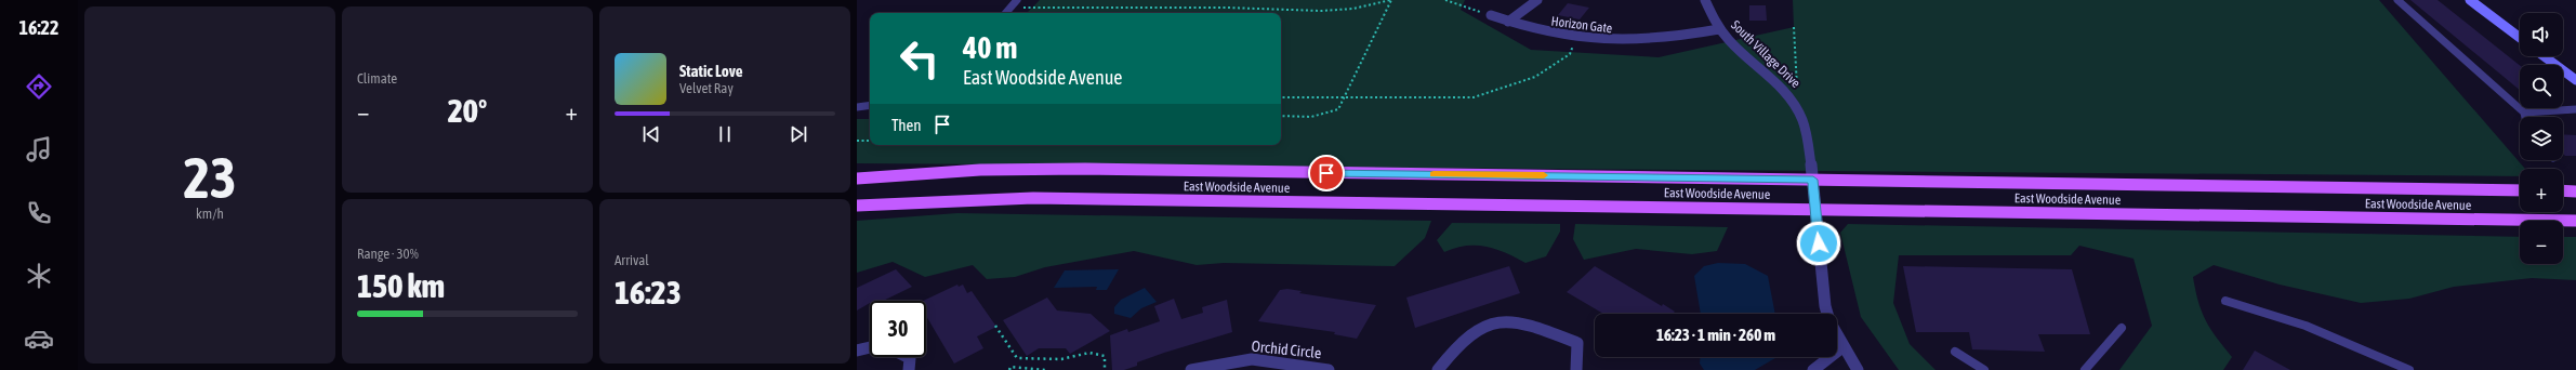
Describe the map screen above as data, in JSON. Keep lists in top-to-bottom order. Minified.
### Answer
{"streets":{"main road":["East Woodside Avenue"],"street":["Horizon Gate","South Village Drive","Orchid Circle"]},"crossings":[["Horizon Gate","South Village Drive"],["South Village Drive","East Woodside Avenue"]],"page":{"tabs":"16:22","tile":[["23","km/h"],"Climate",["Range · 30%","150 km"],["Arrival","16:23"]],"map_buttons":["+","−"],"turn":["40 m","East Woodside Avenue"],"song":["Static Love","Velvet Ray"],"heat":["−","20°","+"],"then":"Then","limit":"30","trip":"16:23 · 1 min · 260 m"}}
